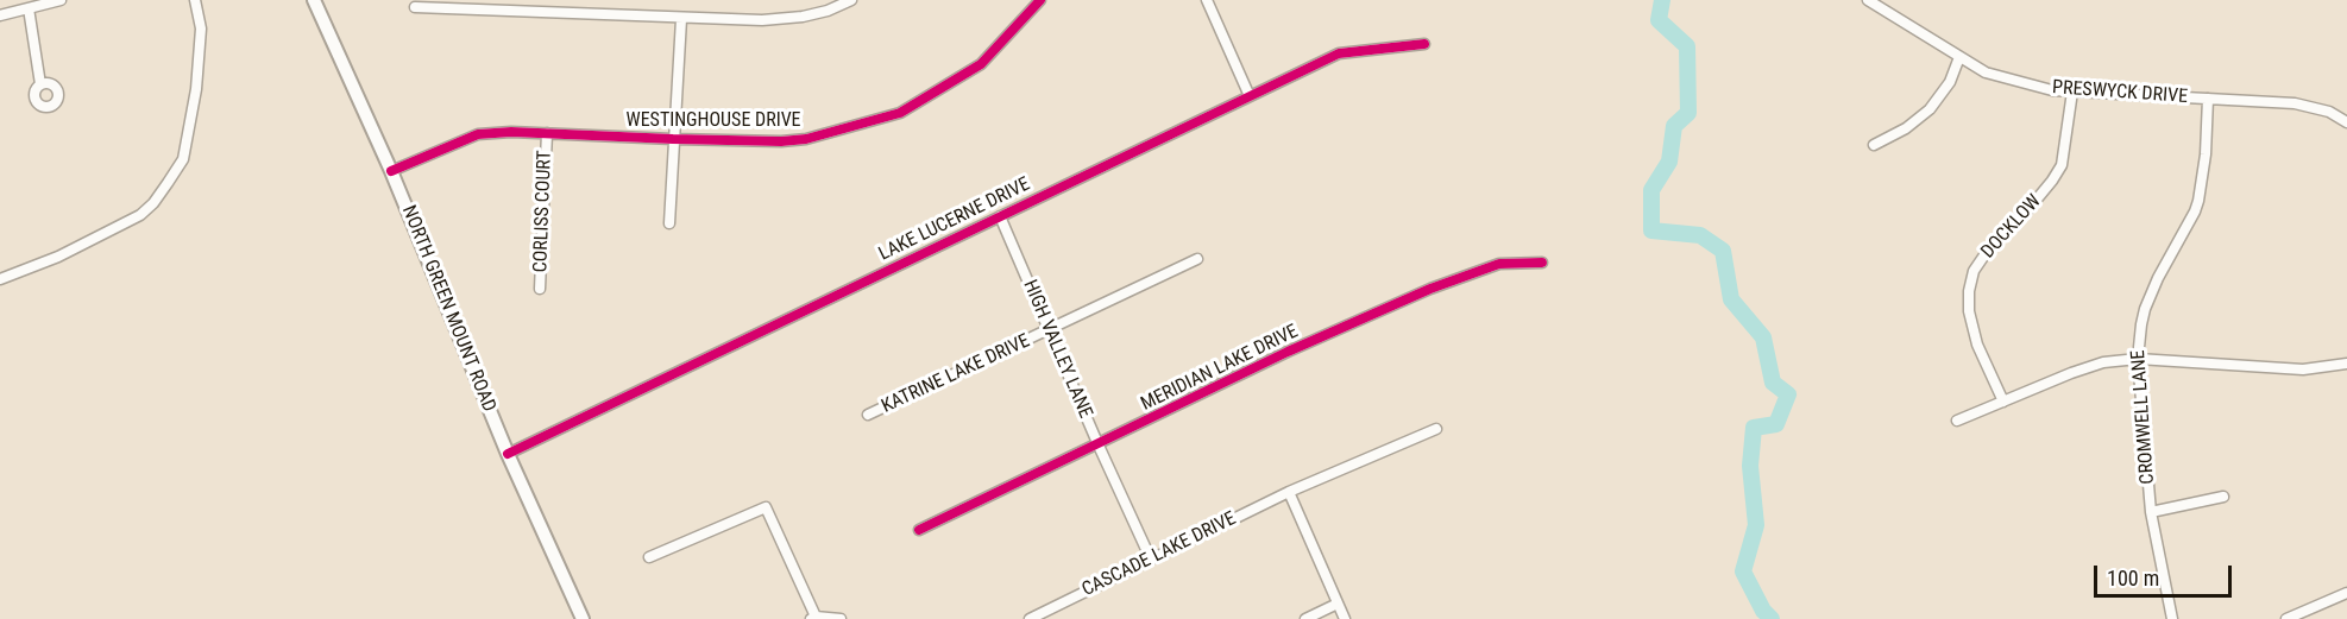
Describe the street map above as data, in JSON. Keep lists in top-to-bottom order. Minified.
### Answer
{"streets":{"street":["PRESWYCK DRIVE","WESTINGHOUSE DRIVE","CORLISS COURT","LAKE LUCERNE DRIVE","DOCKLOW","NORTH GREEN MOUNT ROAD","HIGH VALLEY LANE","MERIDIAN LAKE DRIVE","KATRINE LAKE DRIVE","CROMWELL LANE","CASCADE LAKE DRIVE"]},"crossings":[["PRESWYCK DRIVE","DOCKLOW"],["PRESWYCK DRIVE","CROMWELL LANE"],["WESTINGHOUSE DRIVE","CORLISS COURT"],["WESTINGHOUSE DRIVE","NORTH GREEN MOUNT ROAD"],["LAKE LUCERNE DRIVE","NORTH GREEN MOUNT ROAD"],["LAKE LUCERNE DRIVE","HIGH VALLEY LANE"],["HIGH VALLEY LANE","MERIDIAN LAKE DRIVE"],["HIGH VALLEY LANE","KATRINE LAKE DRIVE"],["HIGH VALLEY LANE","CASCADE LAKE DRIVE"]],"scale_bar":"100 m"}
